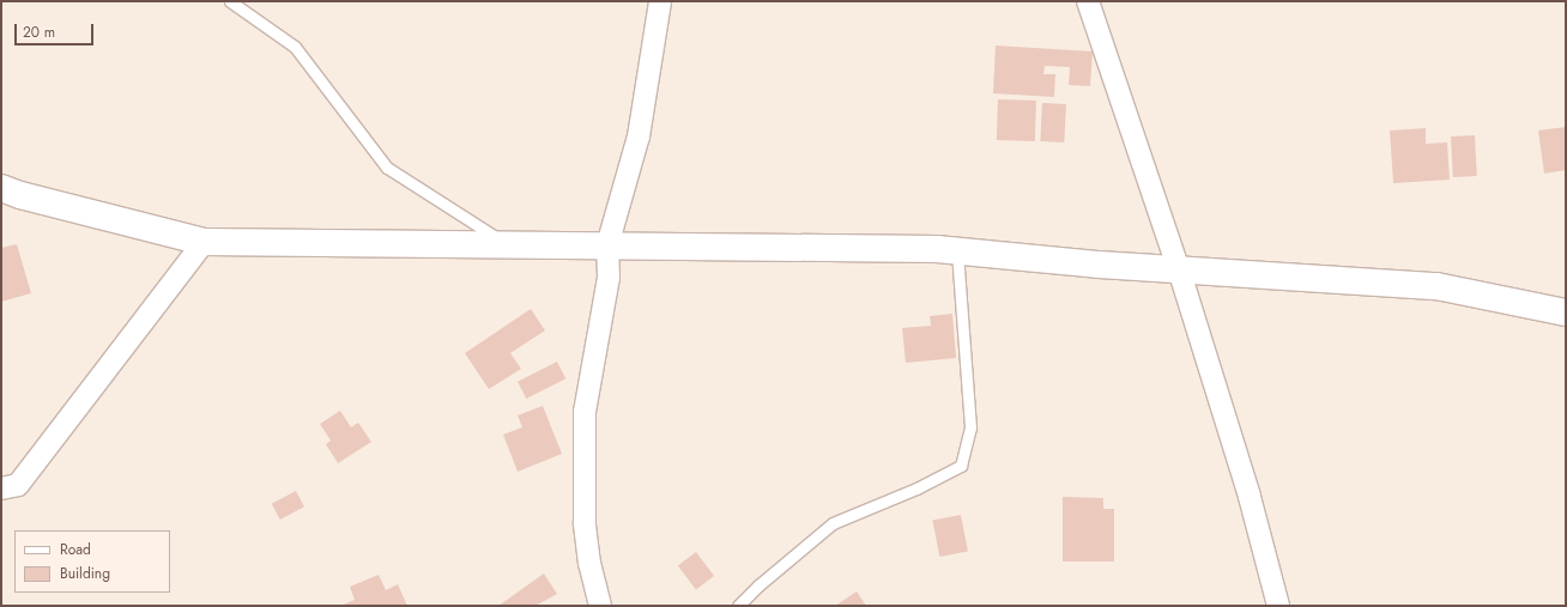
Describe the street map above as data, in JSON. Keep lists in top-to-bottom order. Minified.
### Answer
{"legend":["Road","Building"],"scale_bar":"20 m"}
